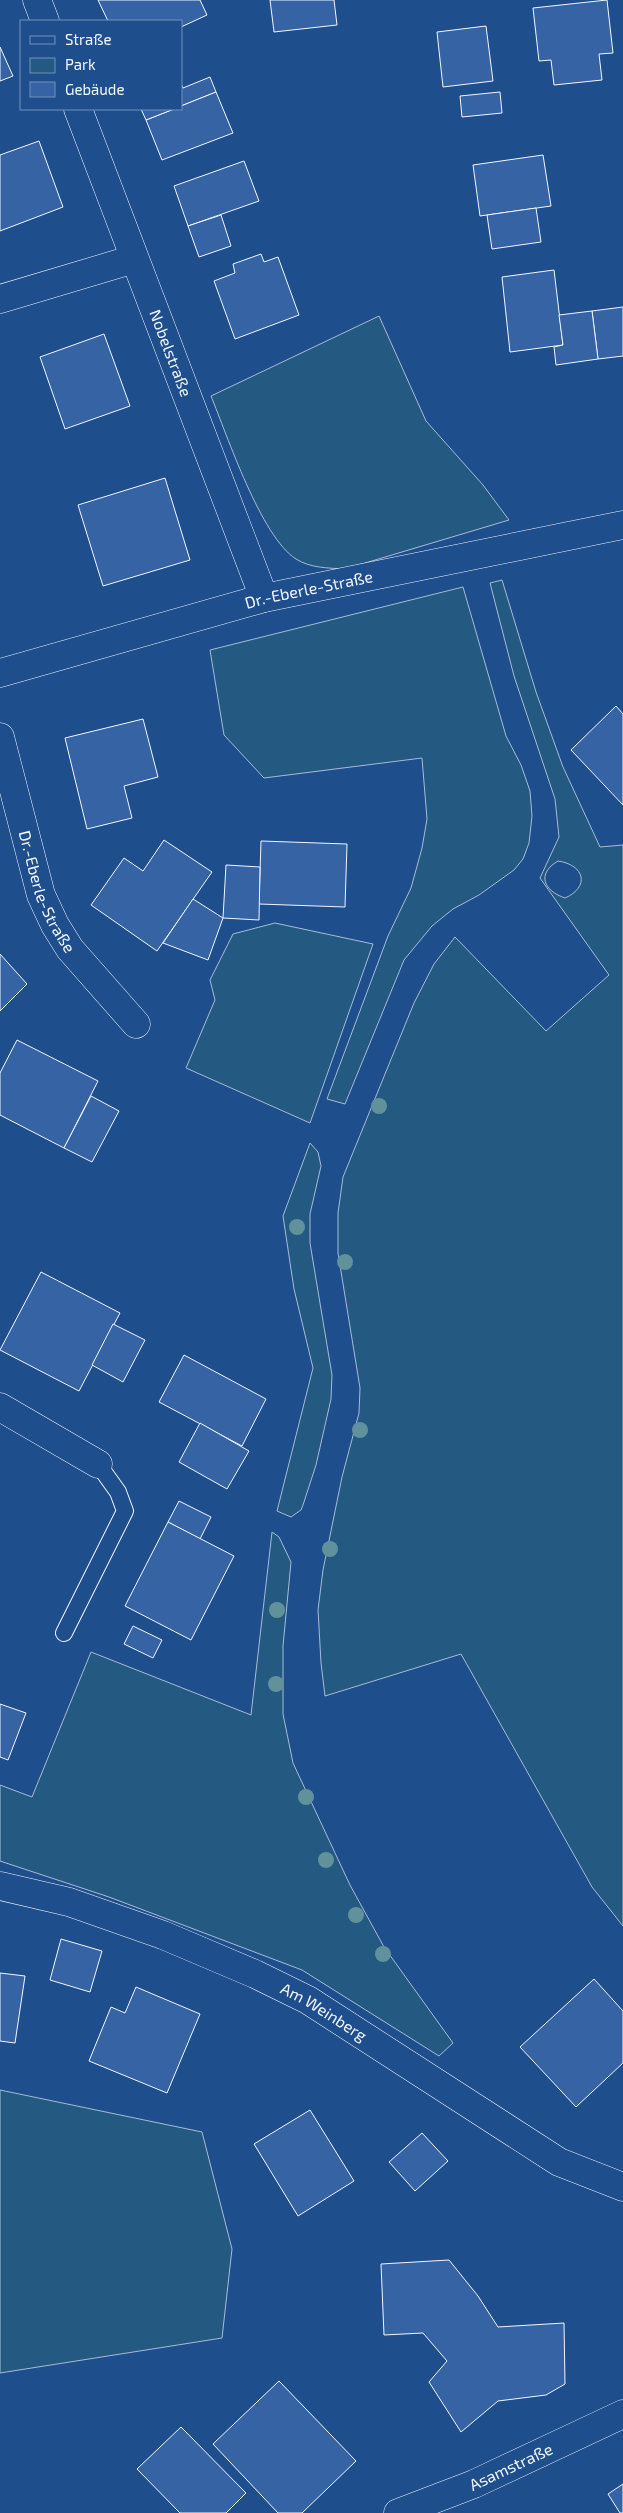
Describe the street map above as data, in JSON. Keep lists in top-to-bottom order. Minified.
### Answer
{"streets":{"street":["Nobelstraße","Dr.-Eberle-Straße","Am Weinberg","Asamstraße"]},"crossings":[["Nobelstraße","Dr.-Eberle-Straße"]],"legend":["Straße","Park","Gebäude"]}
